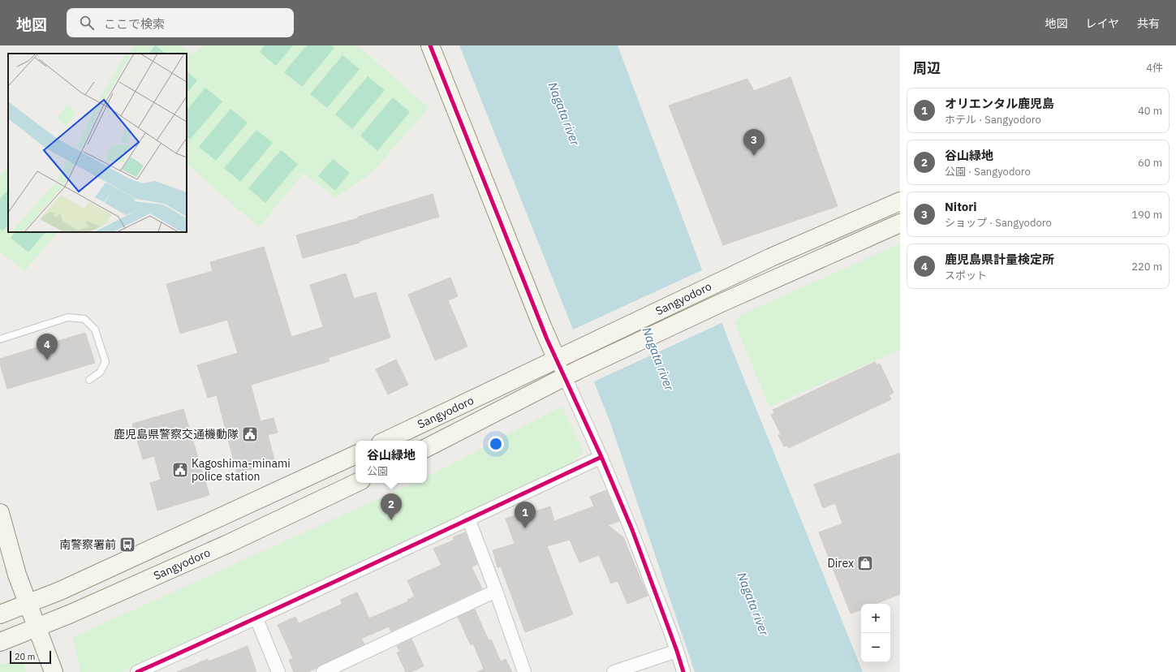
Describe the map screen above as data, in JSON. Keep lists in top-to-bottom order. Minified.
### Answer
{"streets":{"main road":["Sangyodoro"]},"water":["Nagata river"],"places":{"public building":["鹿児島県警察交通機動隊","Kagoshima-minami police station"],"bus stop":["南警察署前"],"shop":["Direx"]},"scale_bar":"20 m","page":{"header":"地図","search":"ここで検索","nav":["地図","レイヤ","共有"],"heading":["周辺","4件"],"list":[{"mark":"1","name":"オリエンタル鹿児島","note":"ホテル · Sangyodoro","value":"40 m"},{"mark":"2","name":"谷山緑地","note":"公園 · Sangyodoro","value":"60 m"},{"mark":"3","name":"Nitori","note":"ショップ · Sangyodoro","value":"190 m"},{"mark":"4","name":"鹿児島県計量検定所","note":"スポット","value":"220 m"}],"pins":["3","4","2","1"],"popup":["谷山緑地","公園"],"map_buttons":["+","−"],"scale":"20 m"}}
